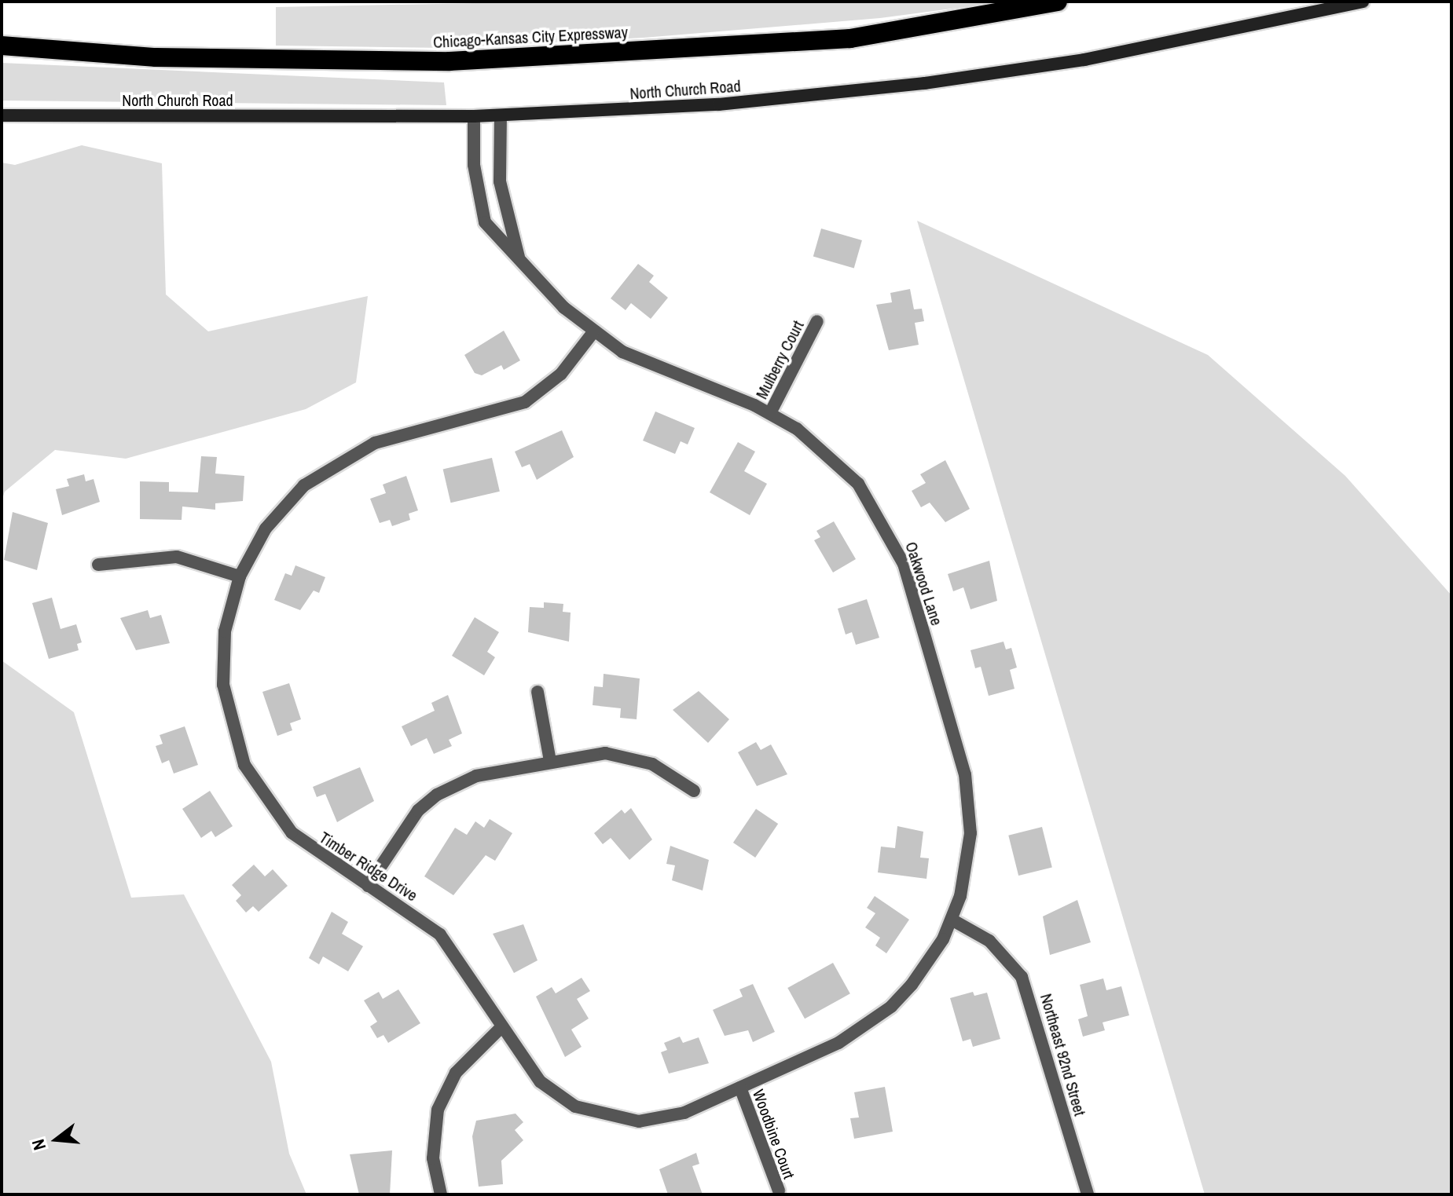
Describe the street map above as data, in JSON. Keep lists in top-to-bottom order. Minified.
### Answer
{"streets":{"highway":["Chicago-Kansas City Expressway"],"main road":["North Church Road"],"street":["Mulberry Court","Oakwood Lane","Timber Ridge Drive","Northeast 92nd Street","Woodbine Court"]},"crossings":[["North Church Road","Oakwood Lane"],["Mulberry Court","Oakwood Lane"],["Oakwood Lane","Timber Ridge Drive"],["Oakwood Lane","Northeast 92nd Street"],["Timber Ridge Drive","Northeast 92nd Street"],["Timber Ridge Drive","Woodbine Court"]],"north":"left"}
